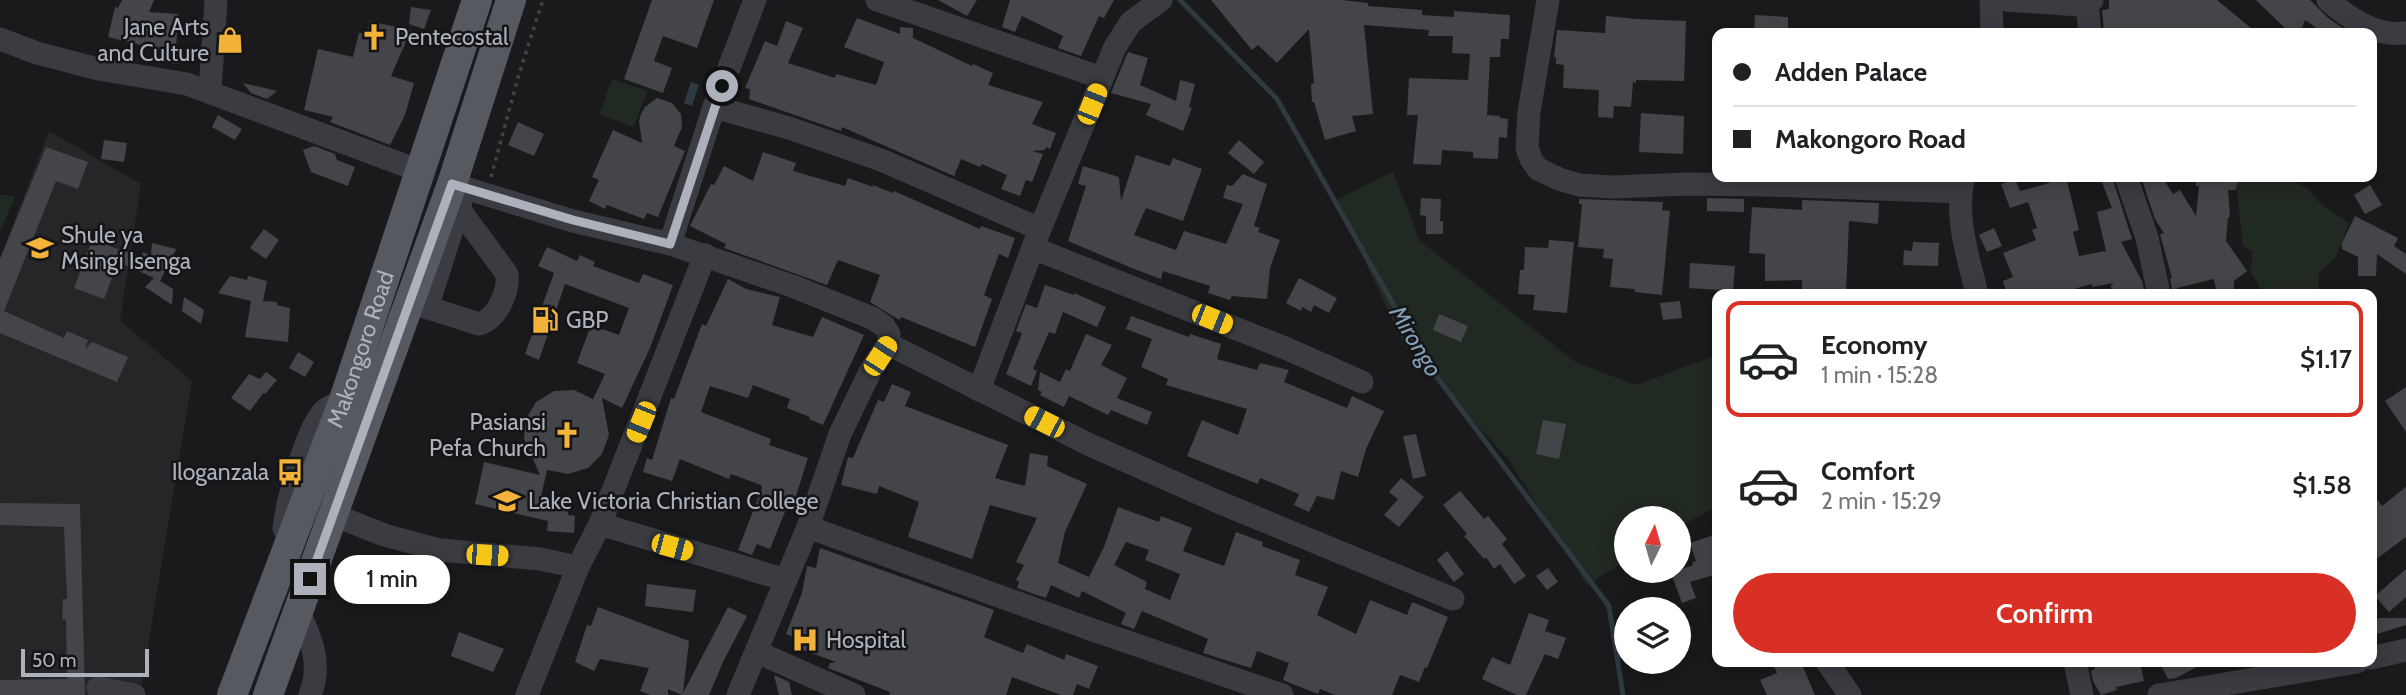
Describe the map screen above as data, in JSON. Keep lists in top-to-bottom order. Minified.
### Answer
{"streets":{"main road":["Makongoro Road"]},"water":["Mirongo"],"places":{"church":["Pentecostal","Pasiansi Pefa Church"],"shop":["Jane Arts and Culture"],"school or university":["Shule ya Msingi Isenga","Lake Victoria Christian College"],"fuel station":["GBP"],"bus stop":["Iloganzala"],"hospital":["Hospital"]},"scale_bar":"50 m","north":"top","page":{"banner":["Adden Palace","Makongoro Road"],"list":[{"name":"Economy","note":"1 min · 15:28","value":"$1.17"},{"name":"Comfort","note":"2 min · 15:29","value":"$1.58"}],"bubble":"1 min","buttons":"Confirm","scale":"50 m"}}
